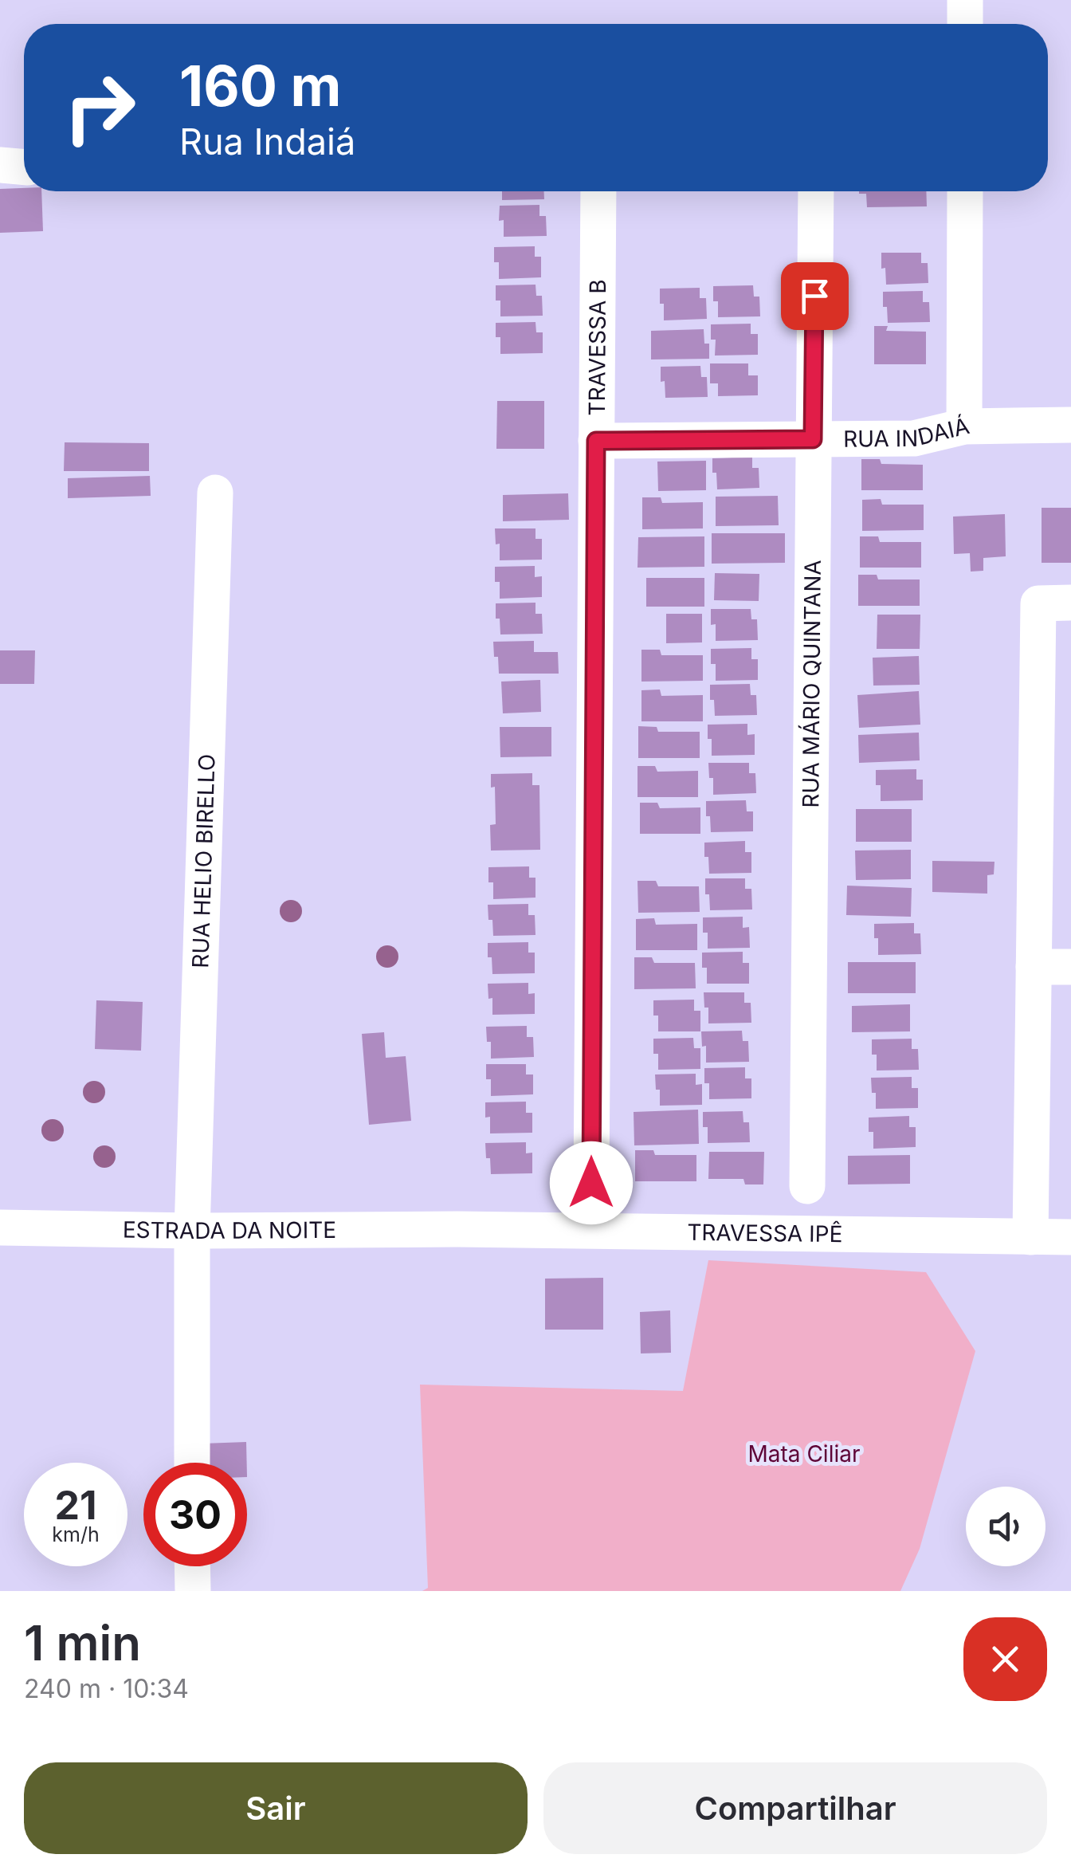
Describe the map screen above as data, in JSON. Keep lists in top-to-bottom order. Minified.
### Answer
{"streets":{"street":["TRAVESSA B","RUA INDAIÁ","RUA MÁRIO QUINTANA","RUA HELIO BIRELLO","ESTRADA DA NOITE","TRAVESSA IPÊ"]},"crossings":[["TRAVESSA B","RUA INDAIÁ"],["RUA INDAIÁ","RUA MÁRIO QUINTANA"],["RUA HELIO BIRELLO","ESTRADA DA NOITE"],["ESTRADA DA NOITE","TRAVESSA IPÊ"]],"parks":["Mata Ciliar"],"page":{"turn":["160 m","Rua Indaiá"],"speed":"21 km/h","limit":"30","heading":["1 min","240 m · 10:34"],"buttons":["Sair","Compartilhar"]}}
